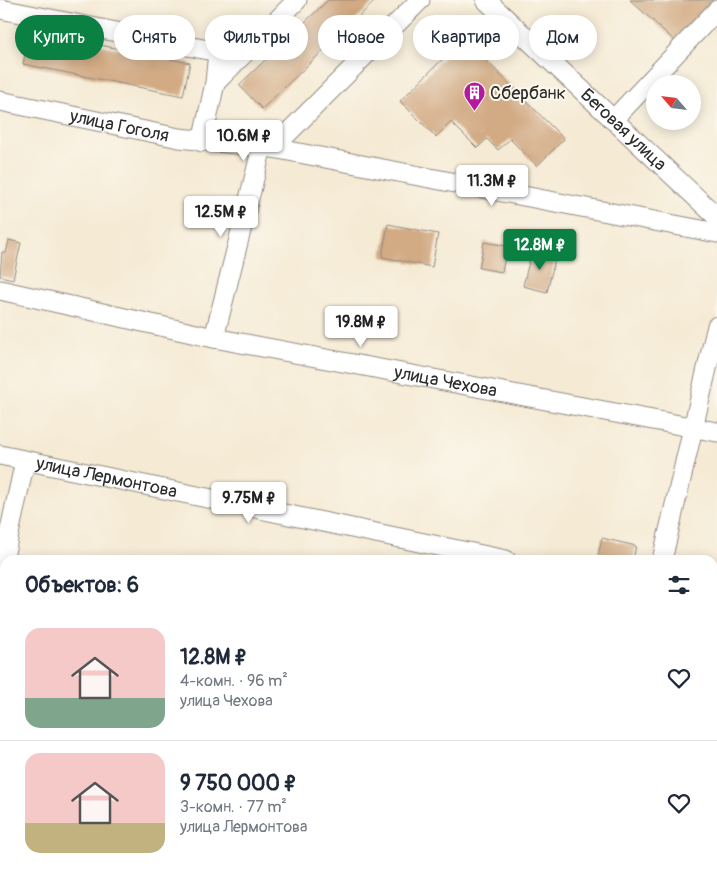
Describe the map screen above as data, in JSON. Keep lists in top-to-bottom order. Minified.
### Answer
{"streets":{"street":["улица Гоголя","Беговая улица","улица Чехова","улица Лермонтова"]},"places":{"building":["Сбербанк"]},"north":"top left","page":{"chip":["Купить","Снять","Фильтры","Новое","Квартира","Дом"],"price":["10.6M ₽","11.3M ₽","12.5M ₽","12.8M ₽","19.8M ₽","9.75M ₽"],"heading":"Объектов: 6","list":[{"name":"12.8M ₽","note":"4-комн. · 96 m² · улица Чехова"},{"name":"9 750 000 ₽","note":"3-комн. · 77 m² · улица Лермонтова"}]}}
